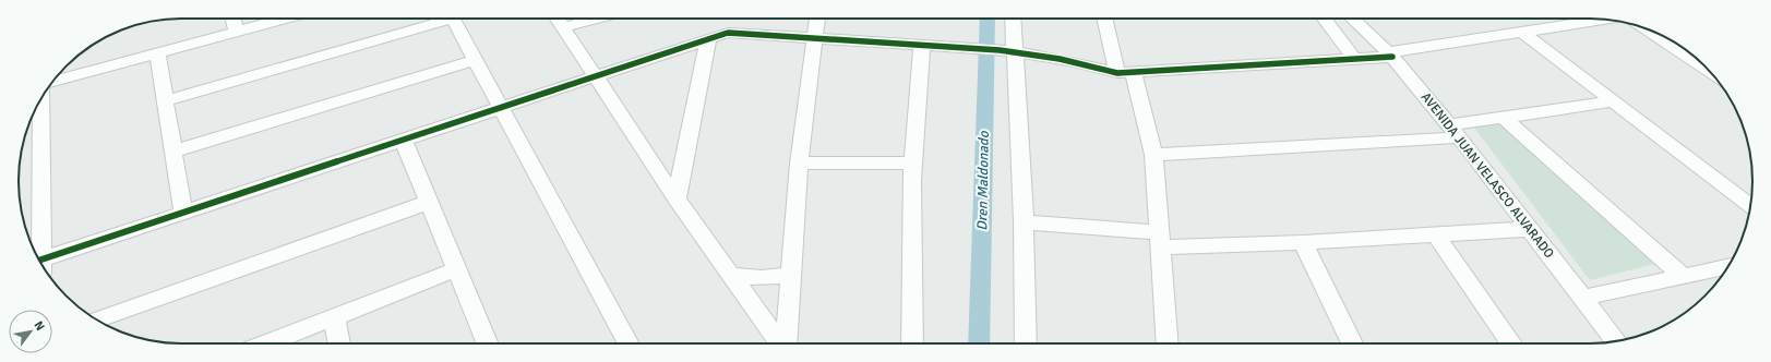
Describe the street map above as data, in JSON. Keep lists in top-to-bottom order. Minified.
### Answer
{"streets":{"street":["AVENIDA JUAN VELASCO ALVARADO"]},"water":["Dren Maldonado"],"north":"top right"}
